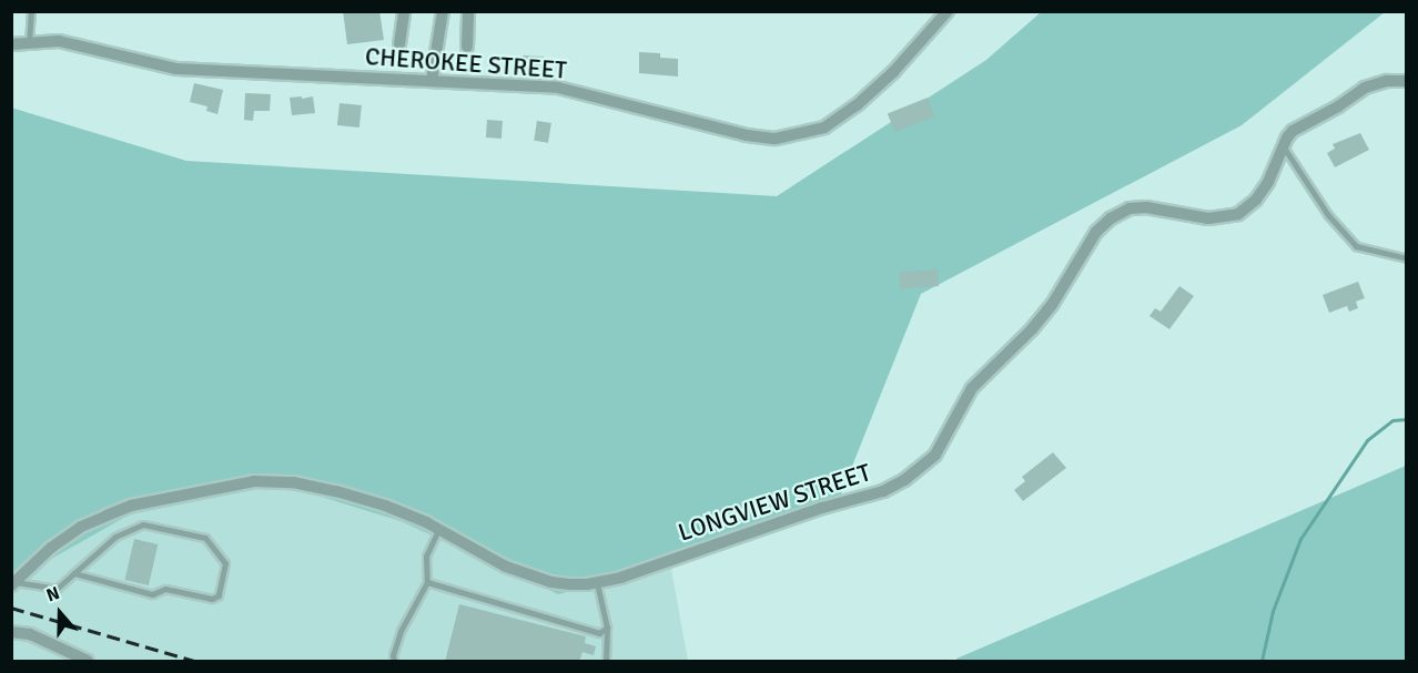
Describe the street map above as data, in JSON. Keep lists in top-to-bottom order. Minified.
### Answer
{"streets":{"street":["CHEROKEE STREET","LONGVIEW STREET"]},"north":"top"}
